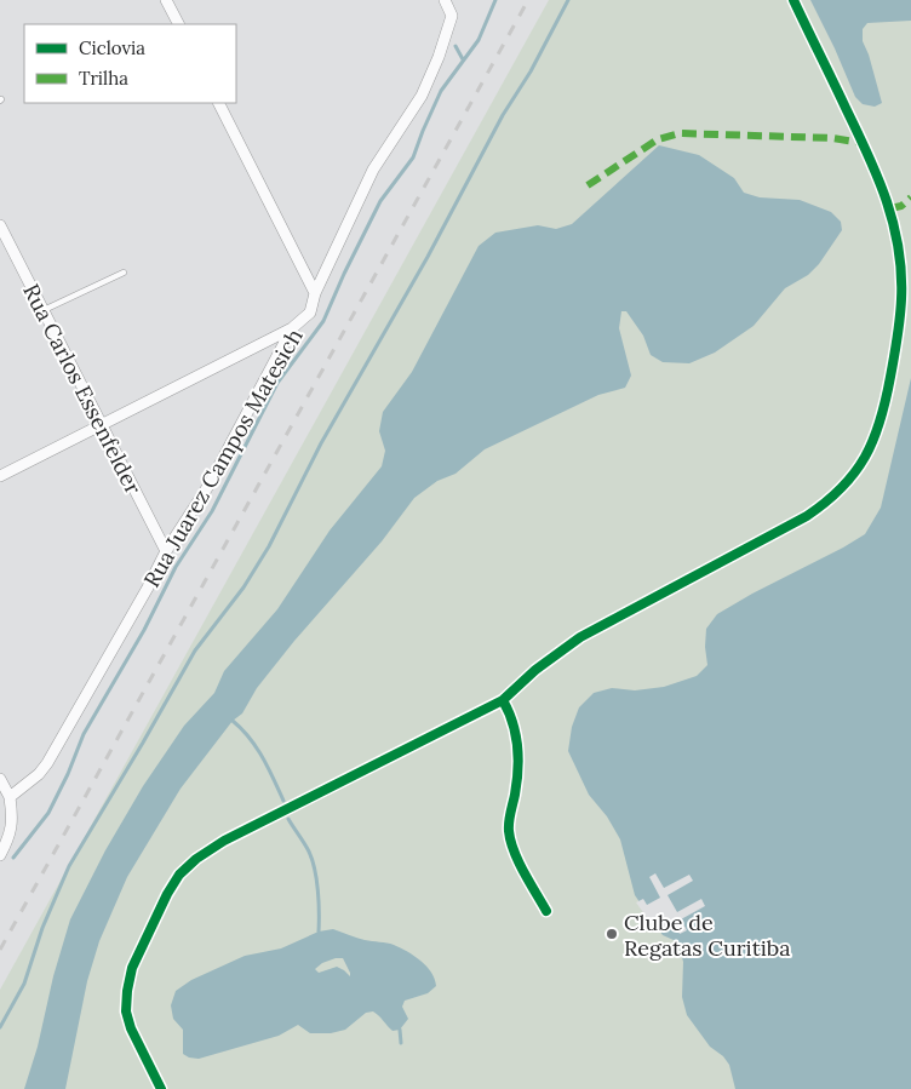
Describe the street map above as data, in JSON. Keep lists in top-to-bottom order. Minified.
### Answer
{"streets":{"street":["Rua Carlos Essenfelder","Rua Juarez Campos Matesich"]},"crossings":[["Rua Carlos Essenfelder","Rua Juarez Campos Matesich"]],"places":["Clube de Regatas Curitiba"],"legend":["Ciclovia","Trilha"]}
